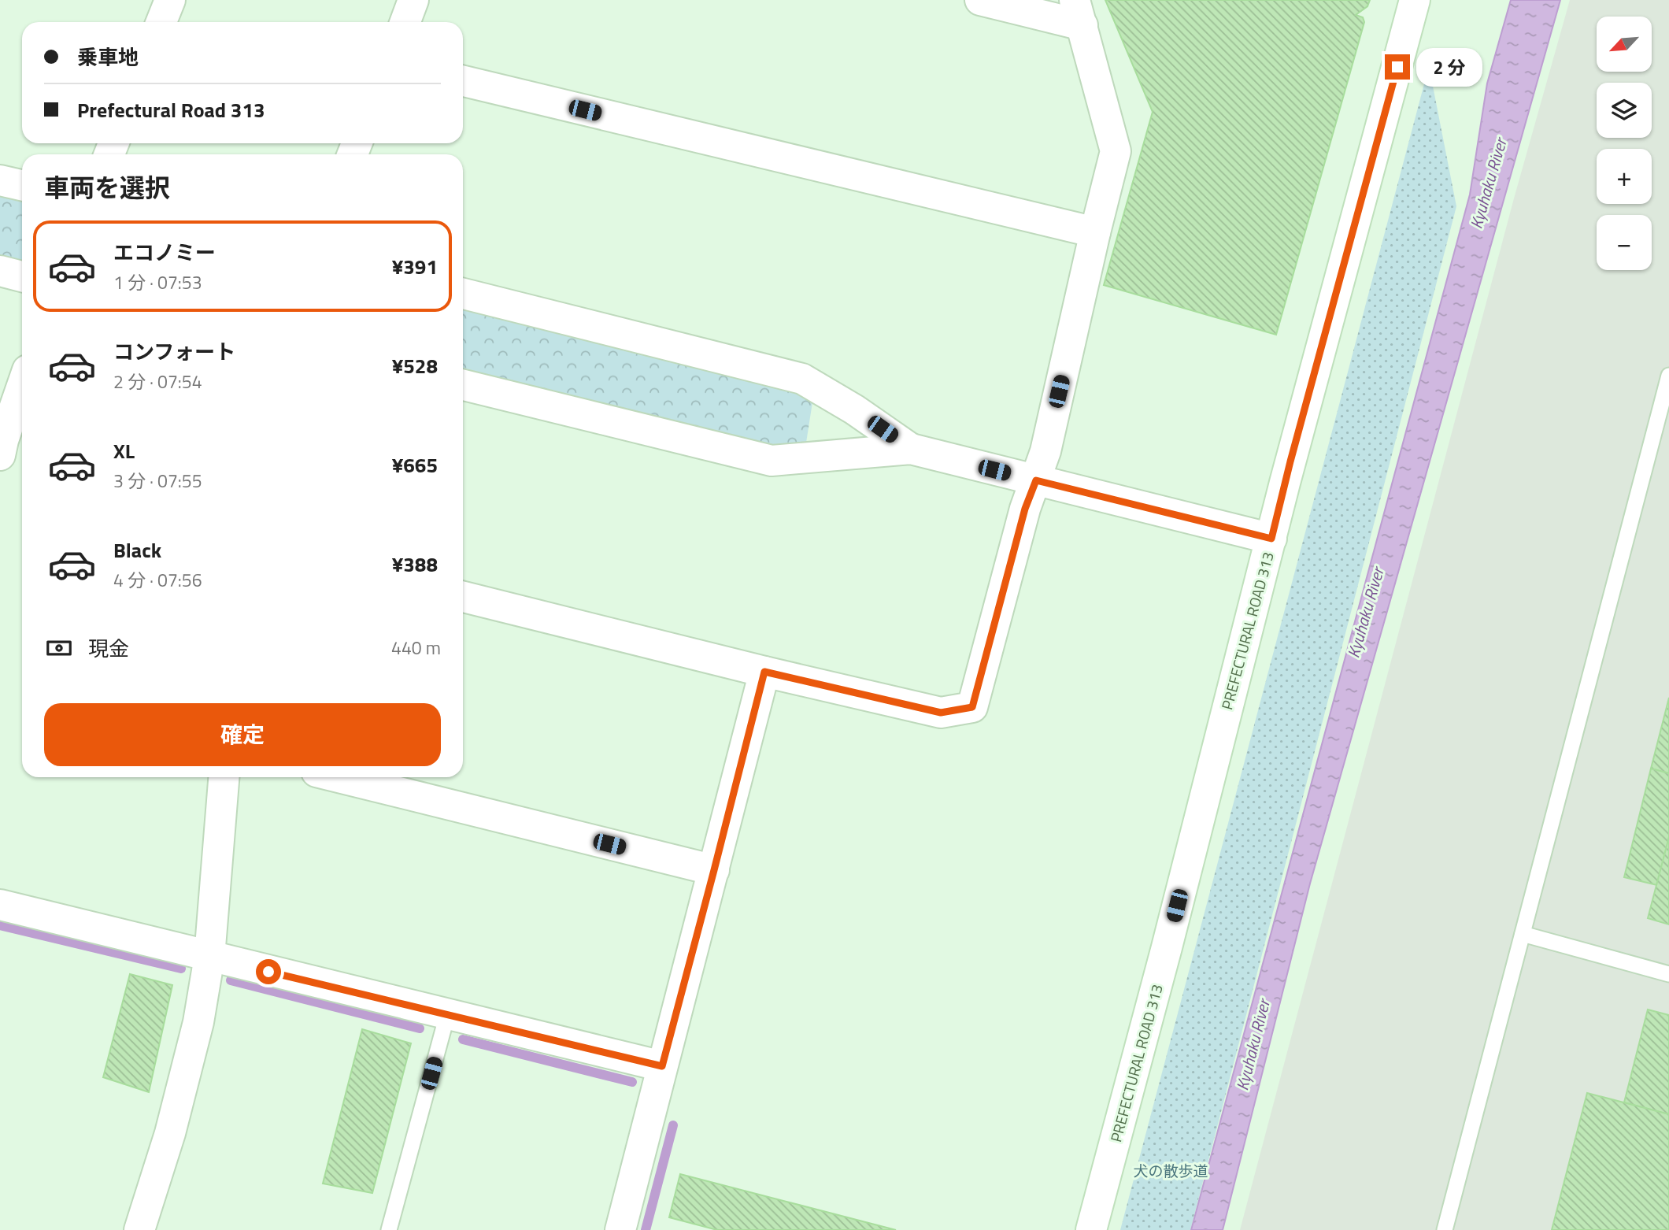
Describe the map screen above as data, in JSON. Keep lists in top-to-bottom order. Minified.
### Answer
{"streets":{"street":["PREFECTURAL ROAD 313"]},"water":["Kyuhaku River"],"parks":["犬の散歩道"],"north":"bottom left","page":{"map_buttons":["+","−"],"banner":["乗車地","Prefectural Road 313"],"bubble":"2 分","heading":"車両を選択","list":[{"name":"エコノミー","note":"1 分 · 07:53","value":"¥391"},{"name":"コンフォート","note":"2 分 · 07:54","value":"¥528"},{"name":"XL","note":"3 分 · 07:55","value":"¥665"},{"name":"Black","note":"4 分 · 07:56","value":"¥388"}],"pay":["現金","440 m"],"buttons":"確定"}}
